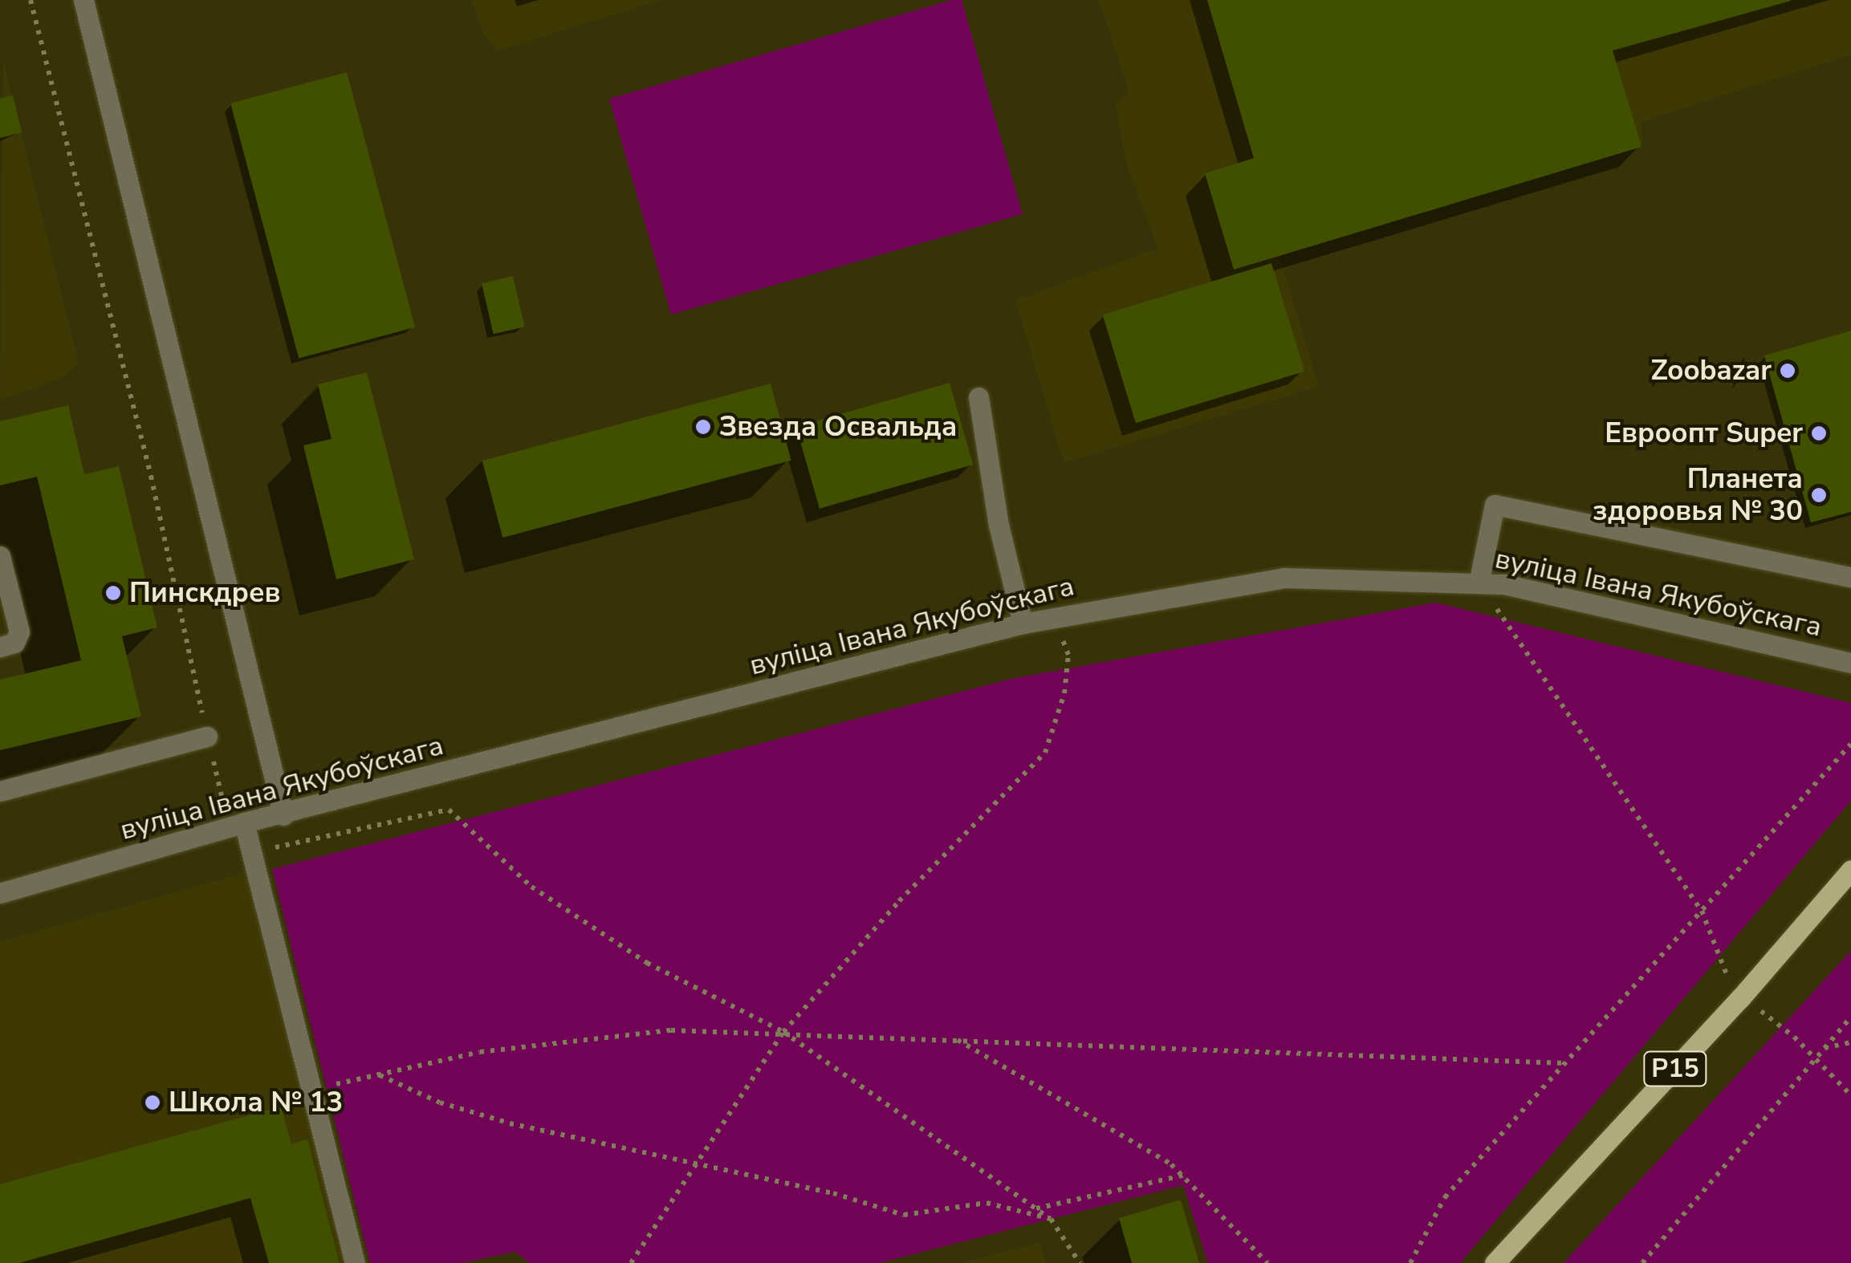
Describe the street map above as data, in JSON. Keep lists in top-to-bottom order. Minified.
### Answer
{"streets":{"main road":["Р15"],"street":["вуліца Івана Якубоўскага"]},"places":["Zoobazar","Звезда Освальда","Евроопт Super","Планета здоровья № 30","Пинскдрев","Школа № 13"]}
